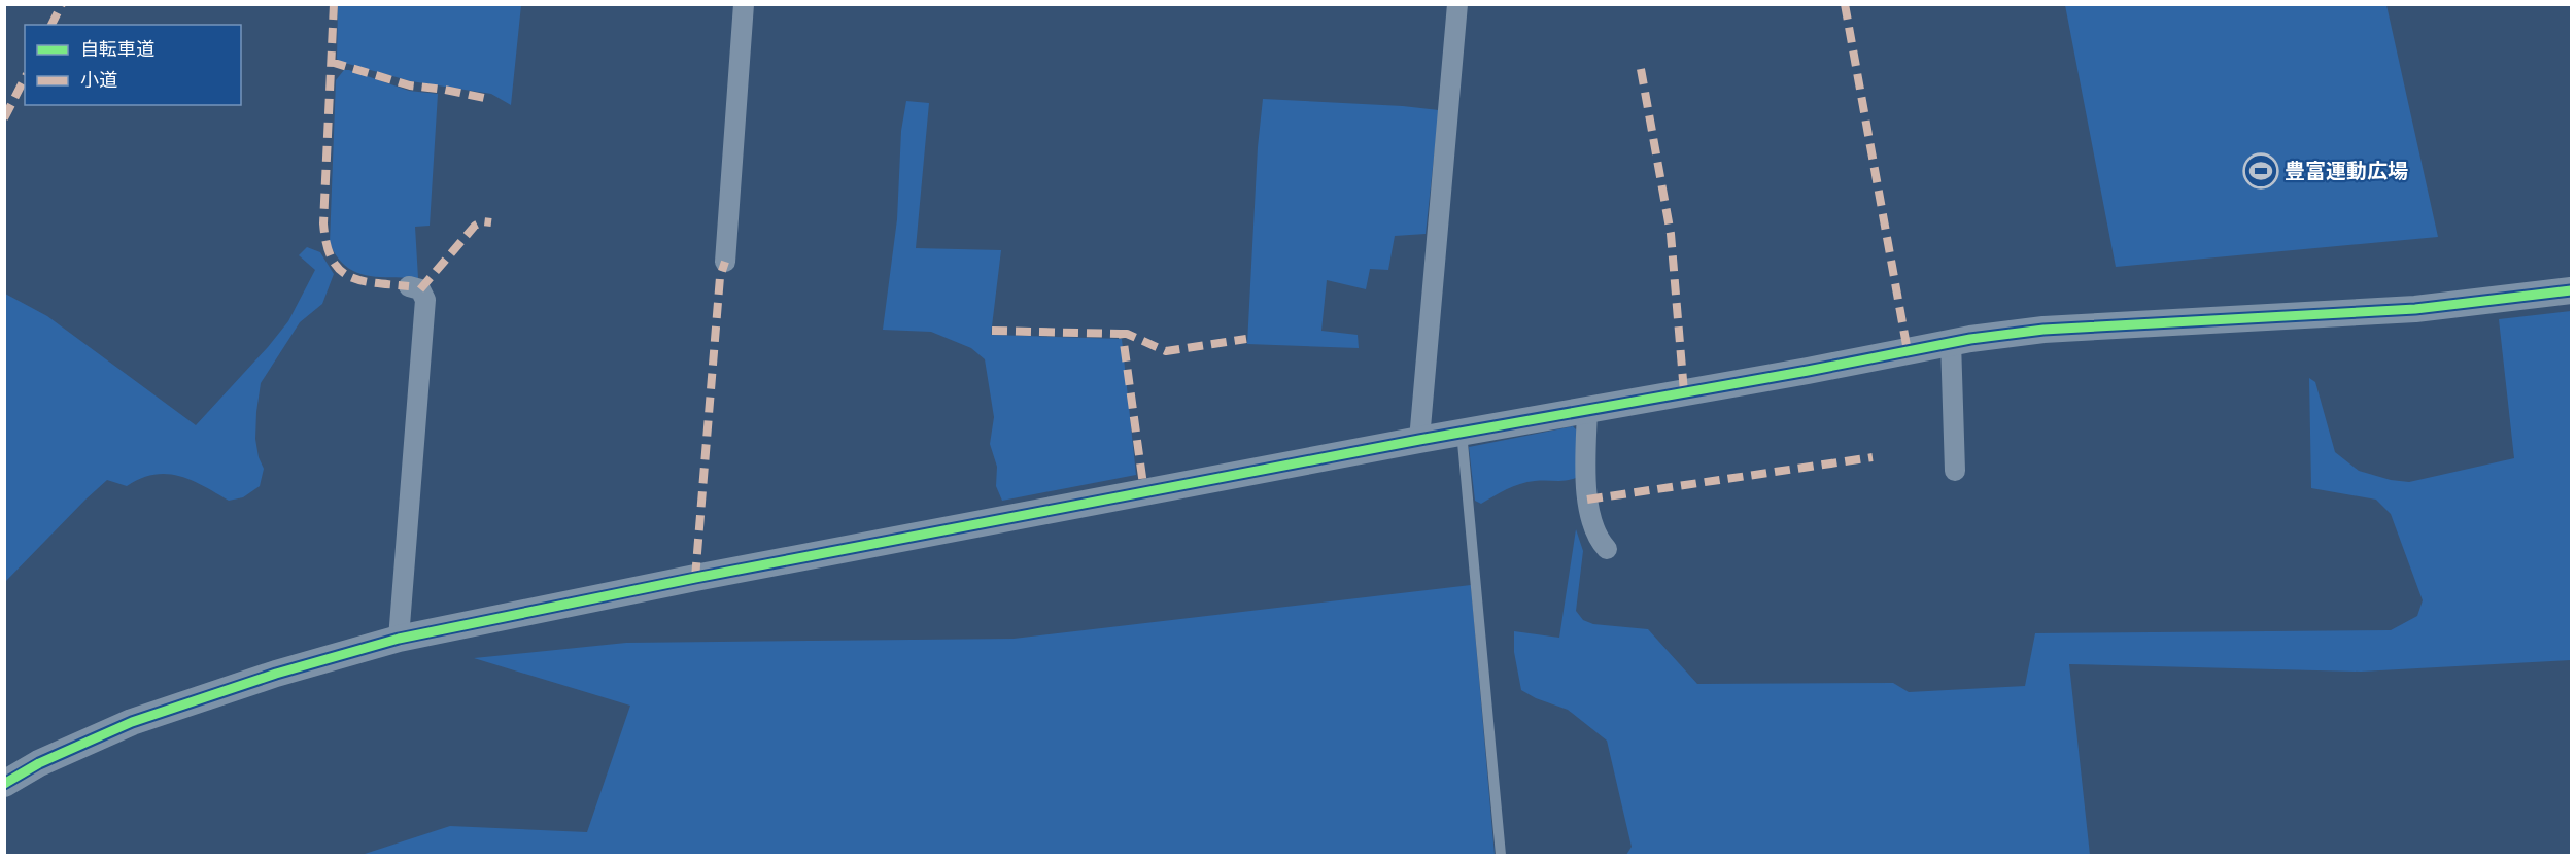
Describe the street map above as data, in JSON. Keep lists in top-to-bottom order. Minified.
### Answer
{"places":{"sports":["豊富運動広場"]},"legend":["自転車道","小道"]}
